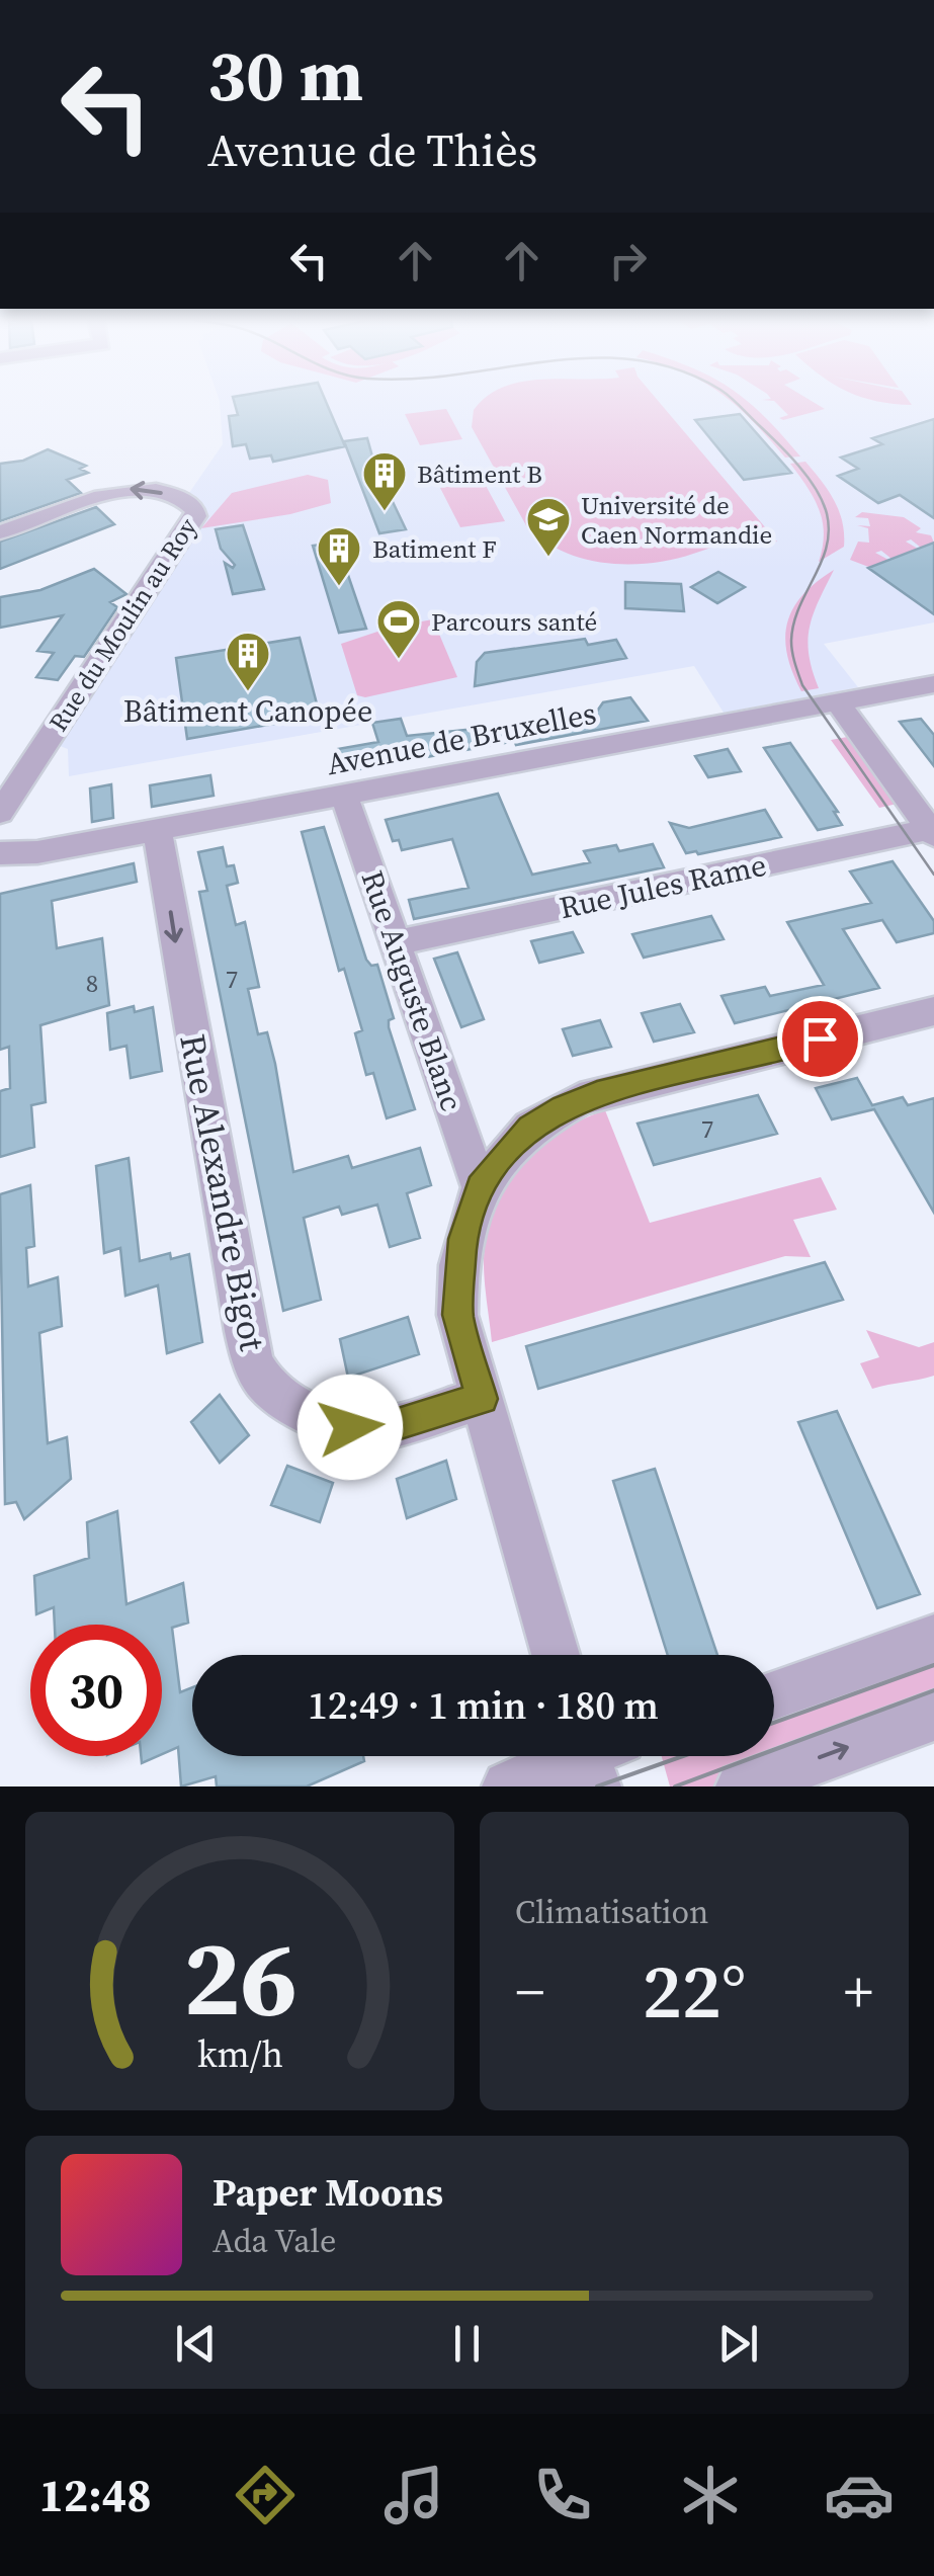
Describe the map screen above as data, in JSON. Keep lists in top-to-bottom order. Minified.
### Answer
{"streets":{"street":["Rue du Moulin au Roy","Avenue de Bruxelles","Rue Jules Rame","Rue Auguste Blanc","Rue Alexandre Bigot"]},"crossings":[["Avenue de Bruxelles","Rue Auguste Blanc"],["Avenue de Bruxelles","Rue Alexandre Bigot"],["Rue Jules Rame","Rue Auguste Blanc"]],"places":{"building":["Bâtiment B","Batiment F","Bâtiment Canopée"],"school or university":["Université de Caen Normandie"],"sports":["Parcours santé"]},"house_numbers":["7","8","7"],"page":{"turn":["30 m","Avenue de Thiès"],"limit":"30","trip":"12:49 · 1 min · 180 m","tile":"Climatisation","heat":["−","22°","+"],"song":["Paper Moons","Ada Vale"],"tabs":"12:48","gauge":["26","km/h"]}}
